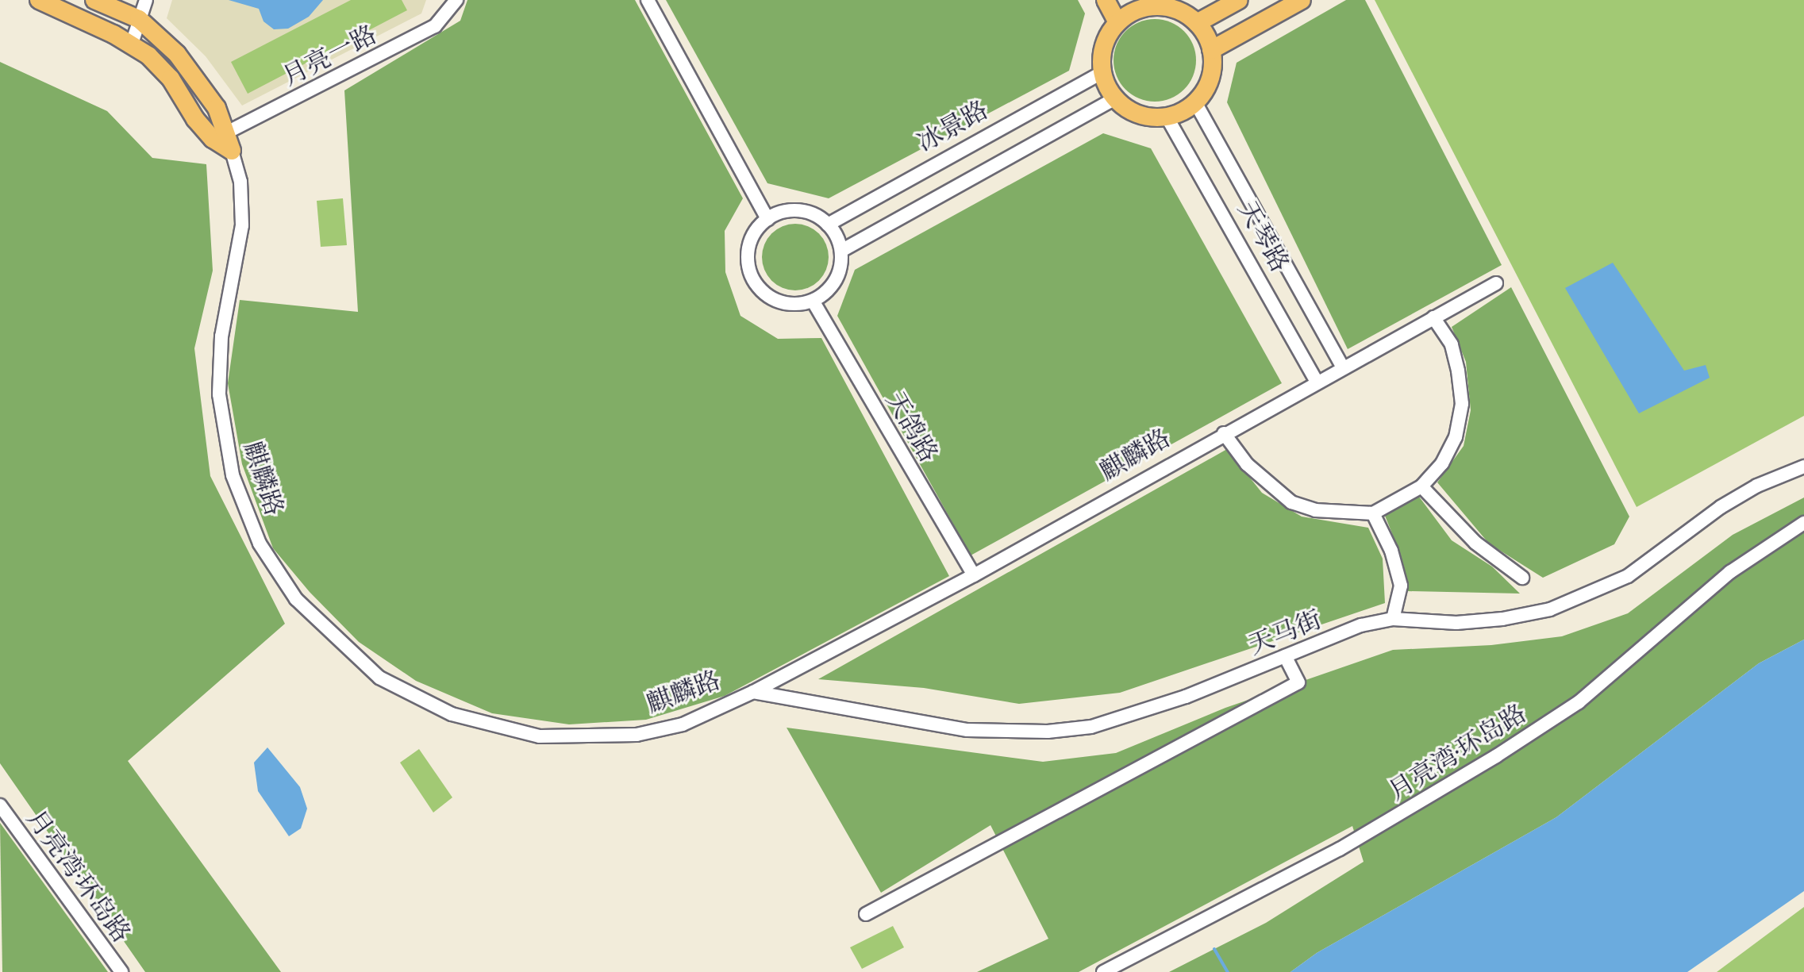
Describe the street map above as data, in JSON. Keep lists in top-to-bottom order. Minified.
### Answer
{"streets":{"main road":["麒麟路"],"street":["月亮一路","冰景路","天琴路","天鸽路","天马街","月亮湾·环岛路"]},"crossings":[["月亮一路","麒麟路"],["冰景路","天琴路"],["冰景路","天鸽路"],["天琴路","麒麟路"],["天鸽路","麒麟路"],["麒麟路","天马街"]]}
